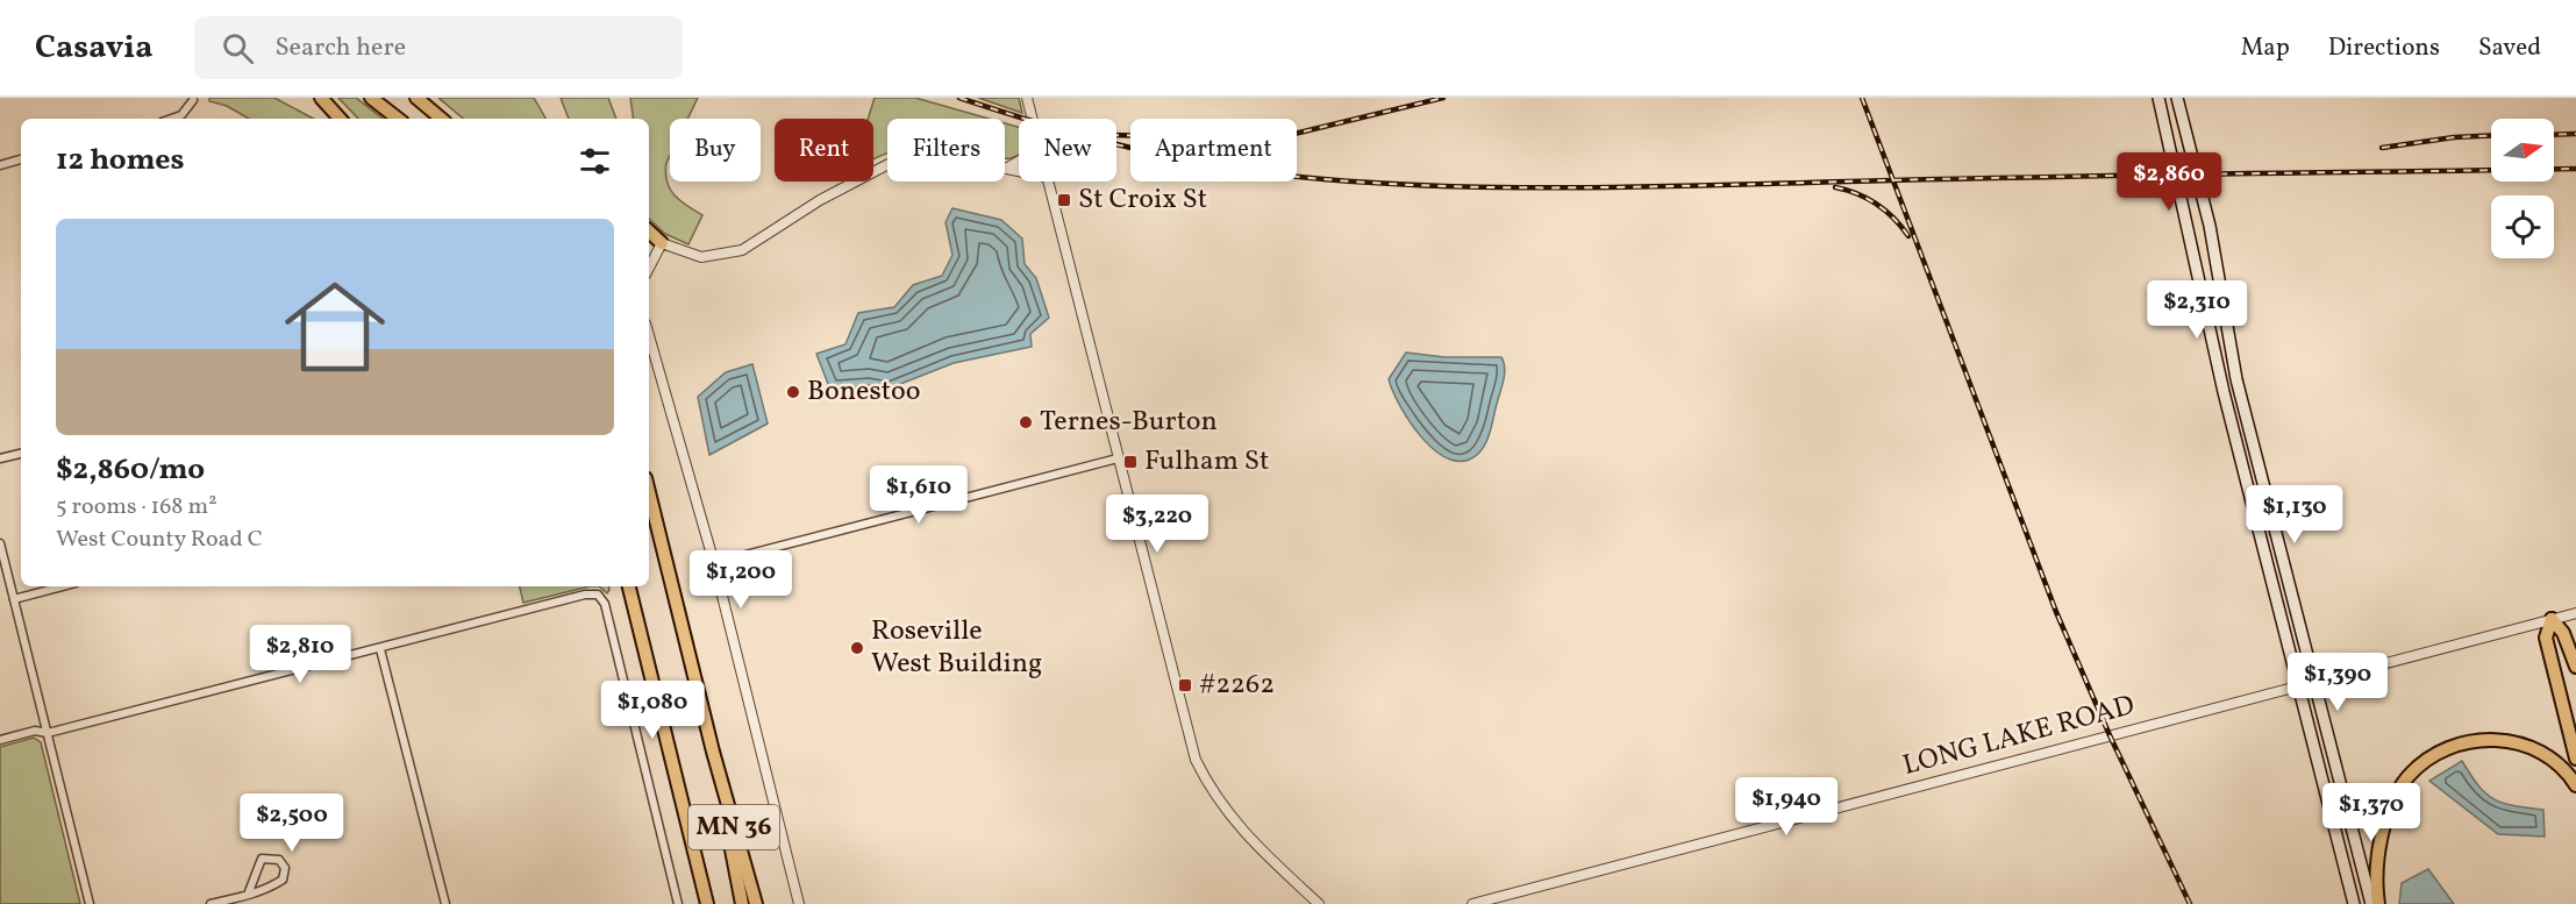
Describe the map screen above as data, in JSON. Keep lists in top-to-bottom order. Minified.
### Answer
{"streets":{"highway":["MN 36"],"street":["LONG LAKE ROAD"]},"places":{"transit":["St Croix St","Fulham St","#2262"],"other":["Bonestoo","Ternes-Burton","Roseville West Building"]},"north":"right","page":{"header":"Casavia","search":"Search here","nav":["Map","Directions","Saved"],"chip":["Buy","Rent","Filters","New","Apartment"],"heading":"12 homes","price":["$2,860","$2,310","$1,610","$1,130","$3,220","$1,200","$2,810","$1,390","$1,080","$1,940","$1,370","$2,500"],"list":[{"name":"$2,860/mo","note":"5 rooms · 168 m² · West County Road C"}]}}
